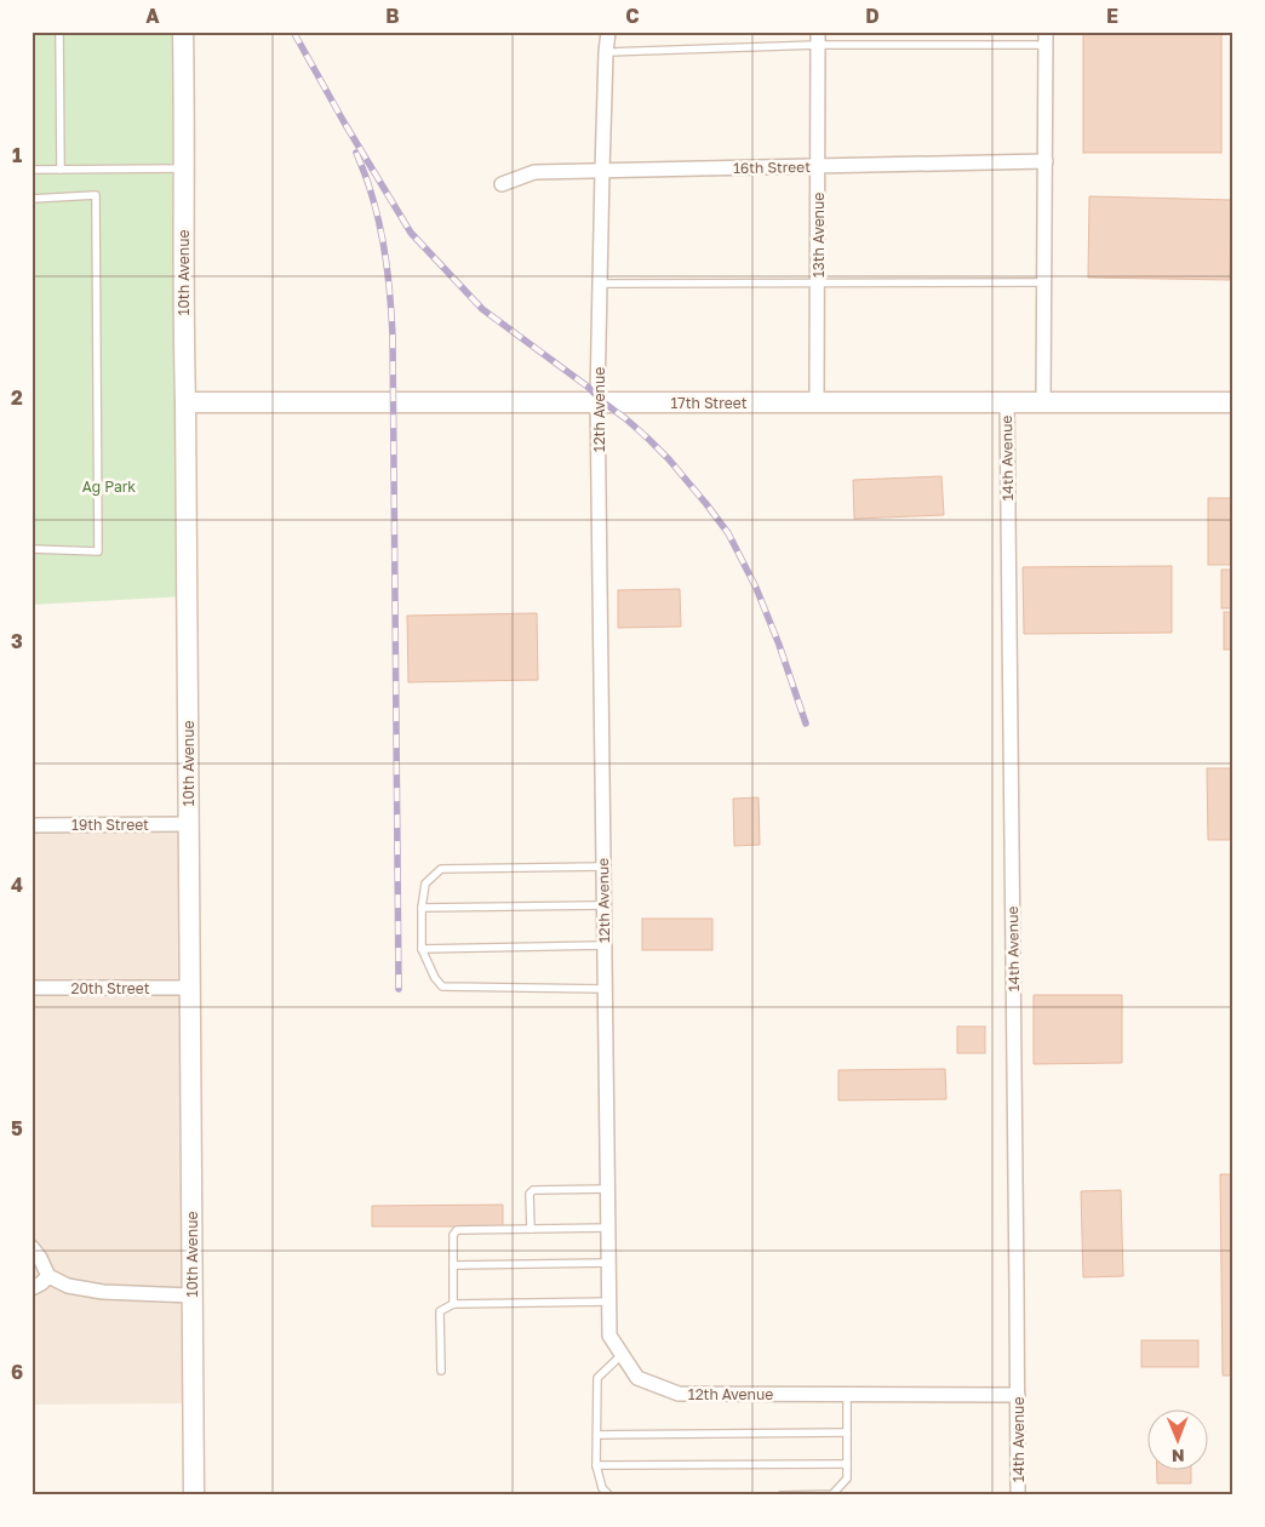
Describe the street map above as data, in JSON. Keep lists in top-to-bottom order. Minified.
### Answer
{"streets":{"main road":["10th Avenue","17th Street"],"street":["16th Street","13th Avenue","12th Avenue","14th Avenue","19th Street","20th Street"]},"crossings":[["16th Street","13th Avenue"],["16th Street","12th Avenue"],["13th Avenue","17th Street"],["10th Avenue","17th Street"],["10th Avenue","19th Street"],["10th Avenue","20th Street"],["17th Street","12th Avenue"],["17th Street","14th Avenue"],["12th Avenue","14th Avenue"]],"parks":["Ag Park"],"north":"bottom","grid":{"columns":["A","B","C","D","E"],"rows":["1","2","3","4","5","6"]}}
